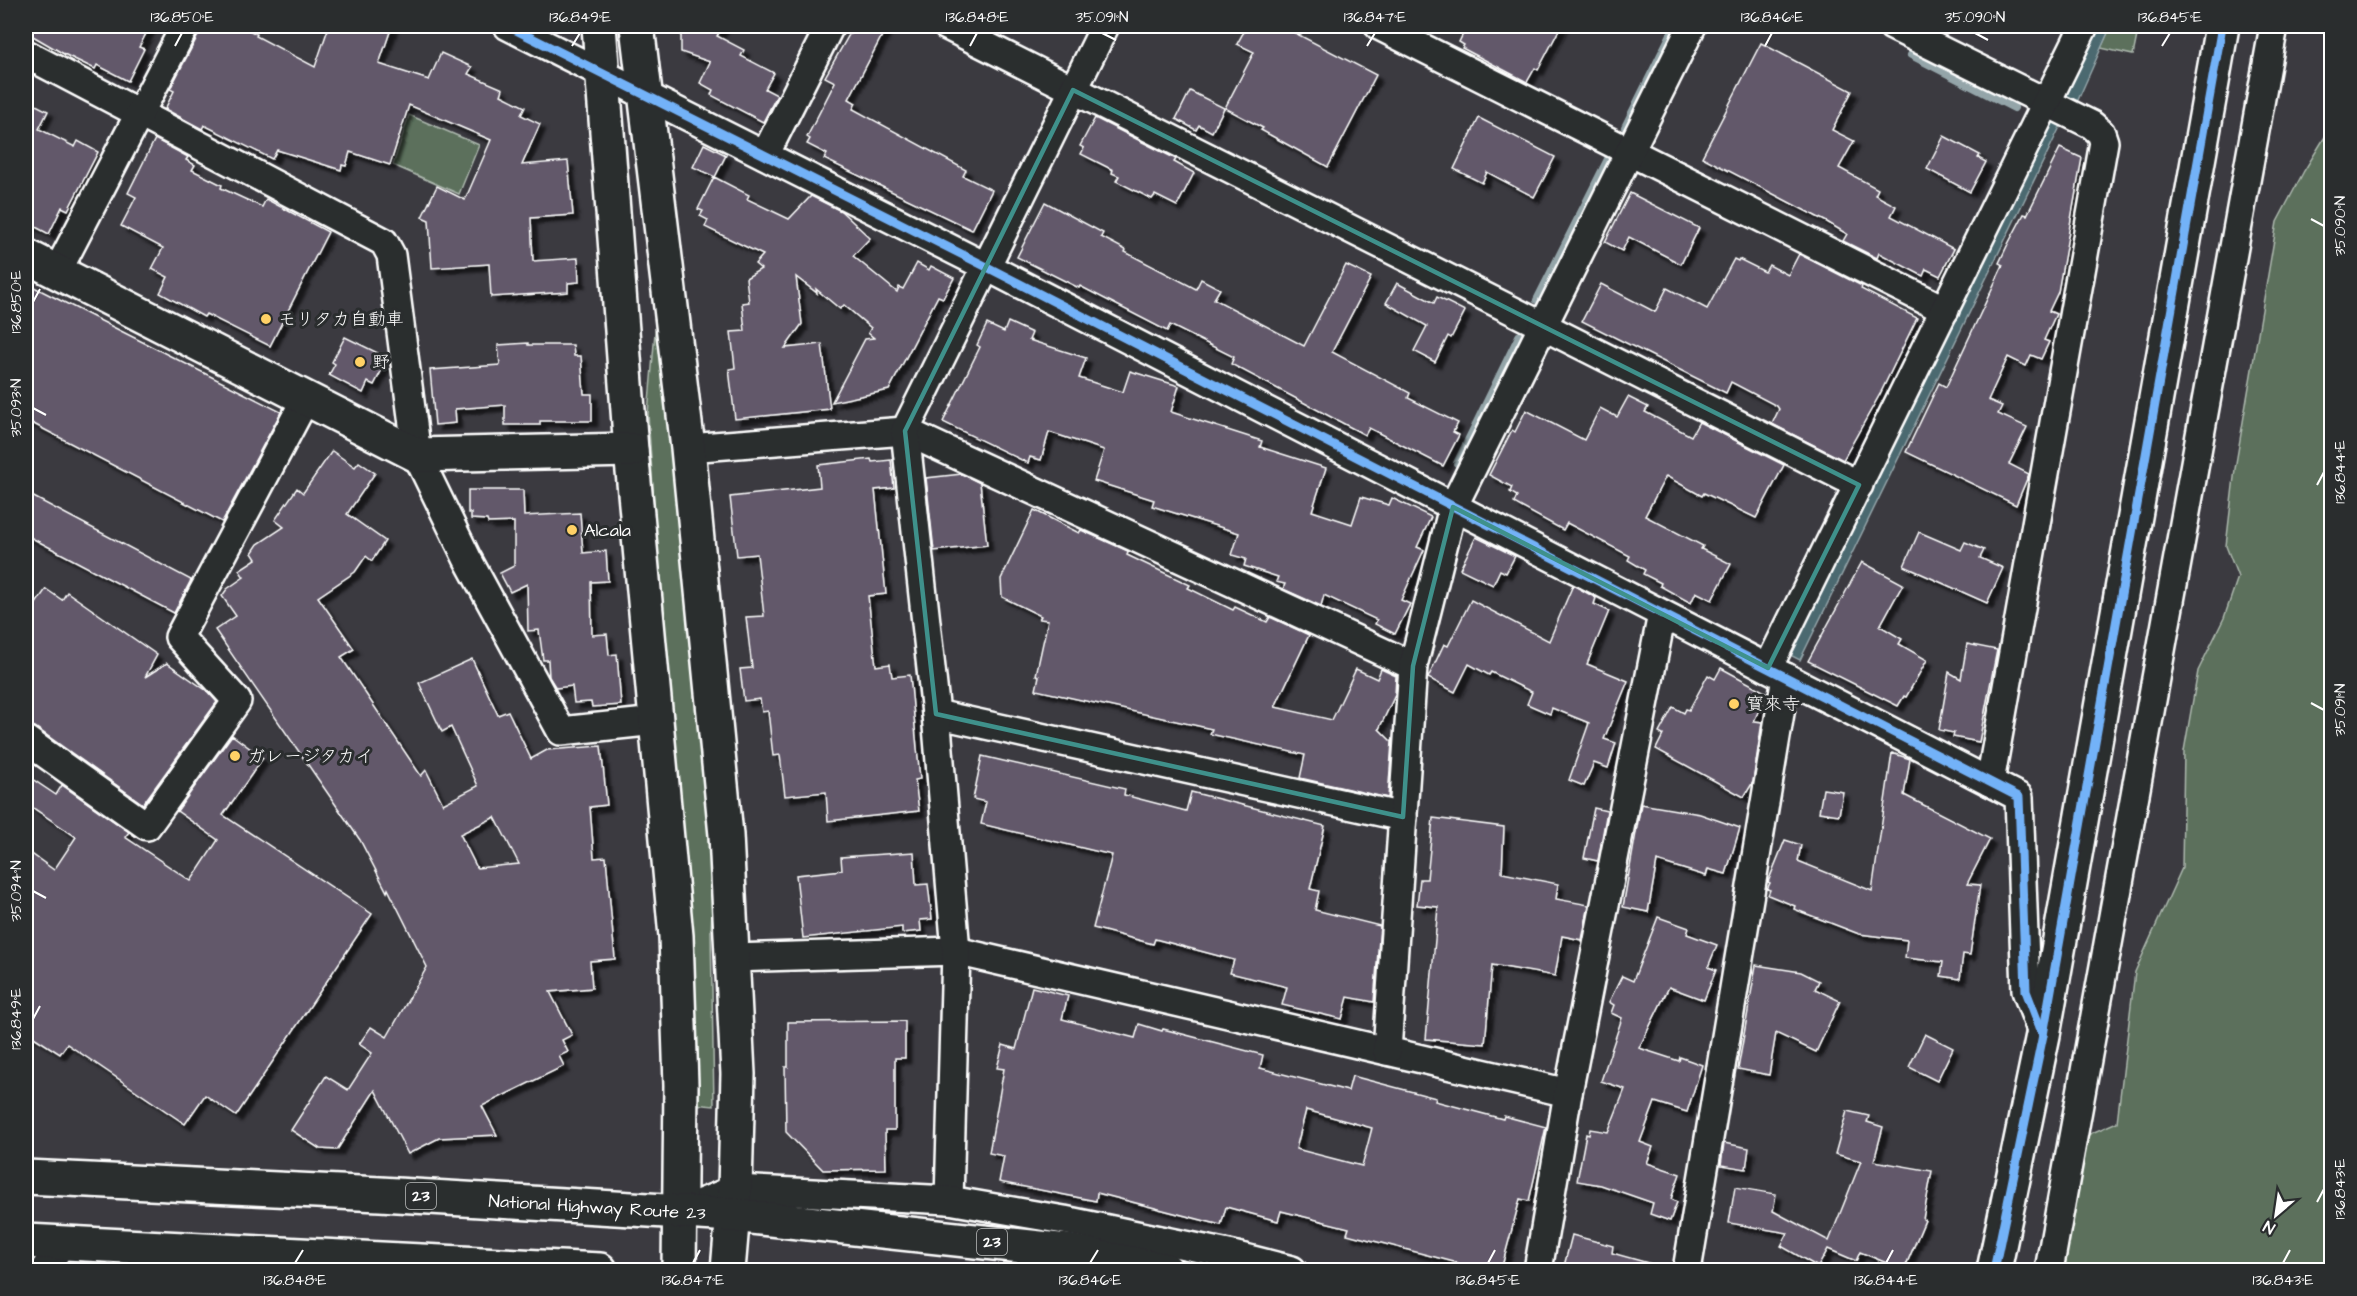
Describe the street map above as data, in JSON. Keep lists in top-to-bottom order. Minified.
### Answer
{"streets":{"main road":["23","National Highway Route 23"]},"places":["モリタカ自動車","野","Alcala","寳來寺","ガレージタカイ"],"north":"bottom left","coordinates":["136.850°E","136.849°E","136.848°E","35.091°N","136.847°E","136.846°E","35.090°N","136.845°E","35.093°N","136.844°E","35.094°N","136.843°E"]}
